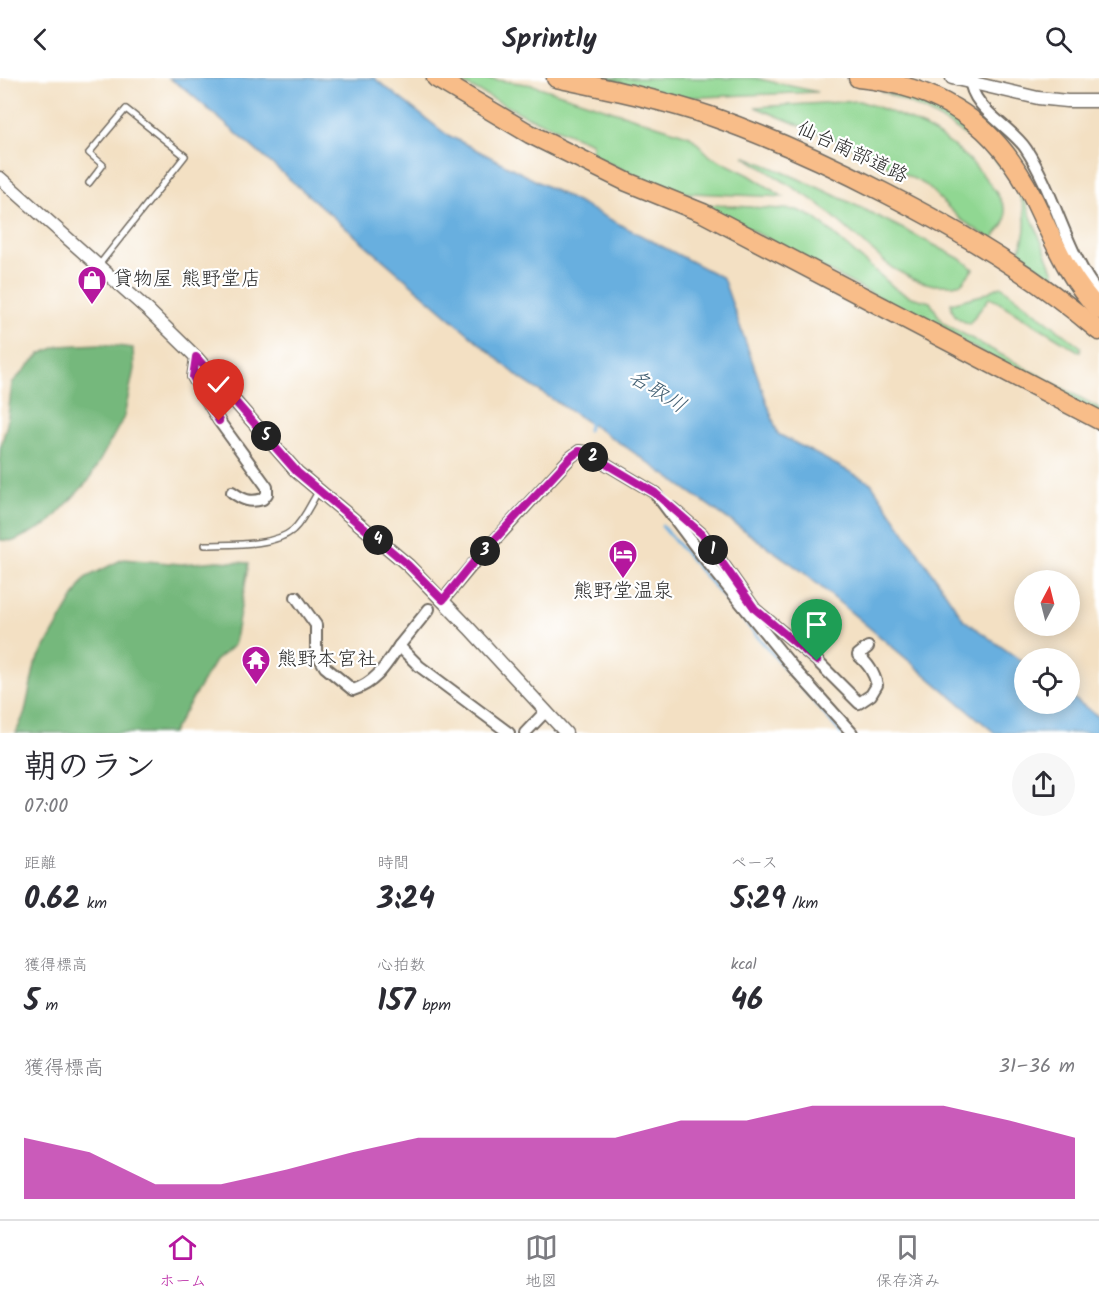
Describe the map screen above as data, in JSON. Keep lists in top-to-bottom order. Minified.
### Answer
{"streets":{"highway":["仙台南部道路"]},"water":["名取川"],"places":{"shop":["貸物屋 熊野堂店"],"hotel":["熊野堂温泉"],"temple":["熊野本宮社"]},"north":"top","page":{"header":"Sprintly","pins":["5","2","4","1","3"],"heading":["朝のラン","07:00"],"stats":[["距離","0.62 km"],["時間","3:24"],["ペース","5:29 /km"],["獲得標高","5 m"],["心拍数","157 bpm"],["kcal","46"]],"chart":["獲得標高","31–36 m"],"tabs":["ホーム","地図","保存済み"]}}
